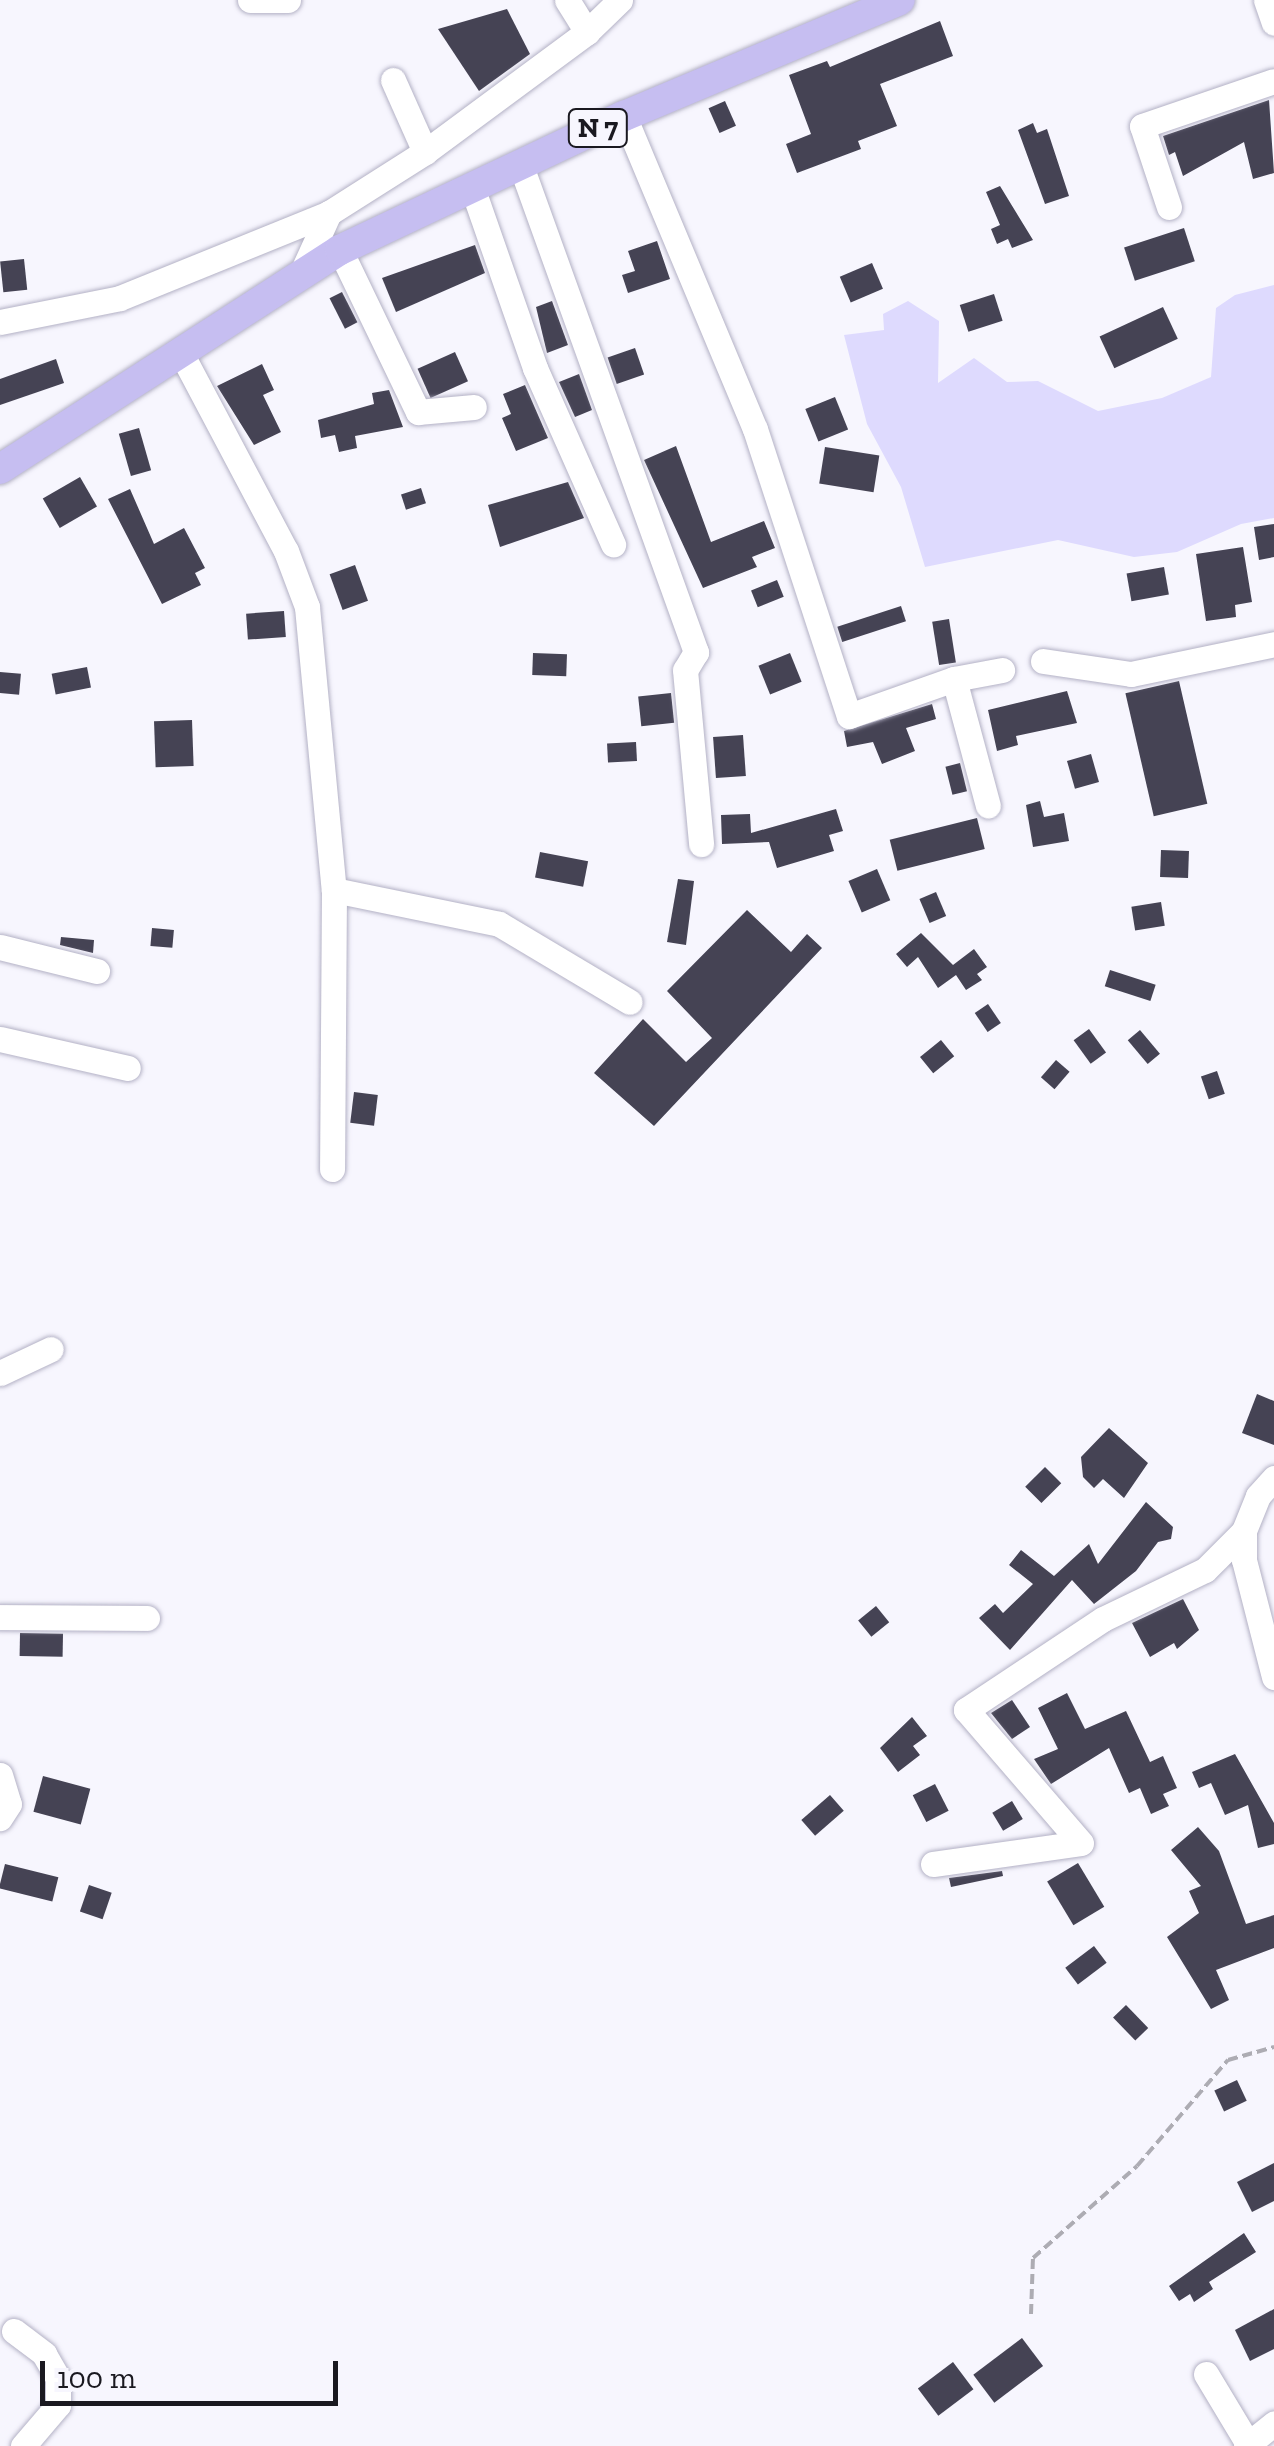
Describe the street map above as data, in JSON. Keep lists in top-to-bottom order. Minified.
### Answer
{"streets":{"main road":["N 7"]},"scale_bar":"100 m"}
